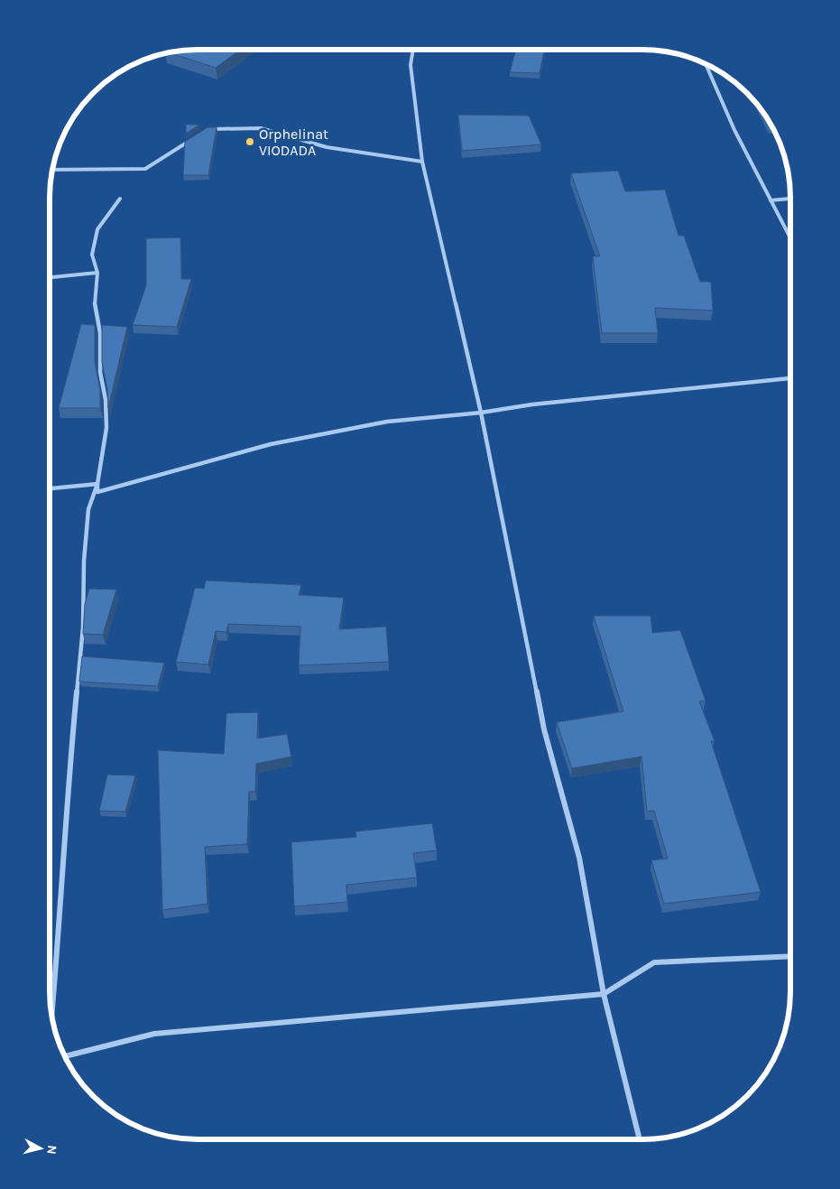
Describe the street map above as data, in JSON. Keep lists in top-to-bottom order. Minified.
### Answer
{"places":["Orphelinat VIODADA"],"north":"right"}
